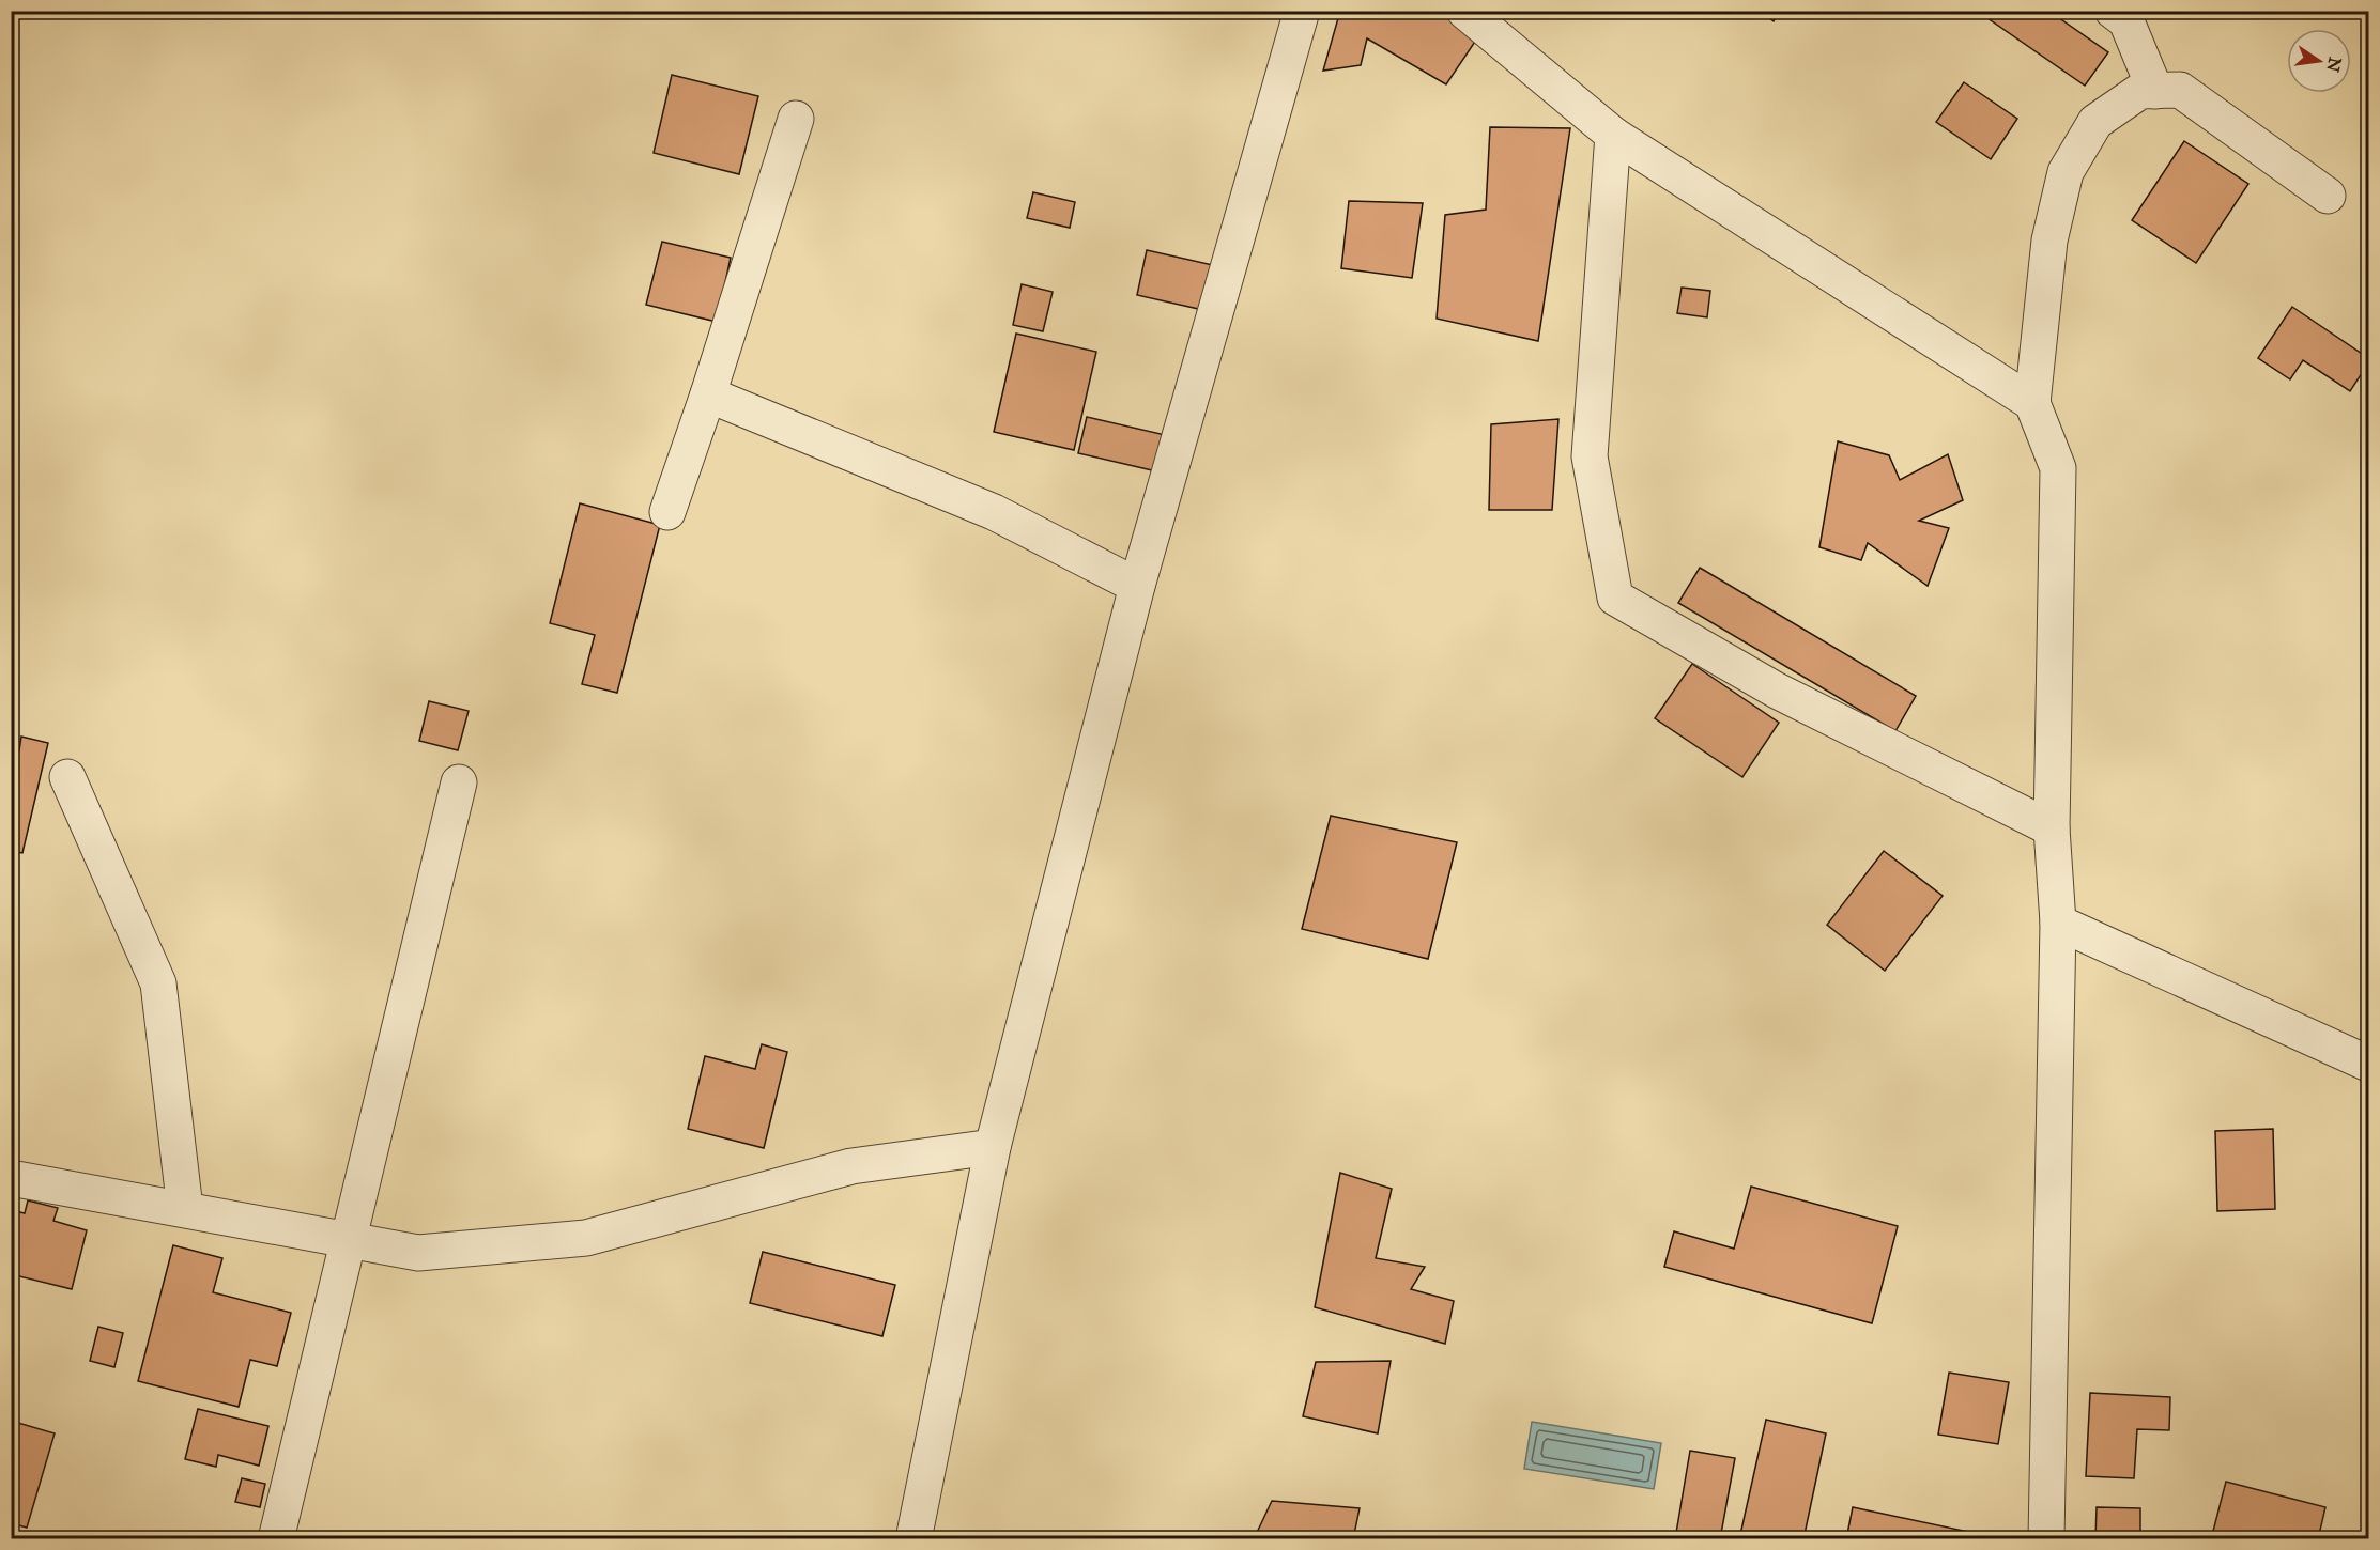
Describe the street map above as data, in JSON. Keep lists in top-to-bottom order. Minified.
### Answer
{"north":"right"}
